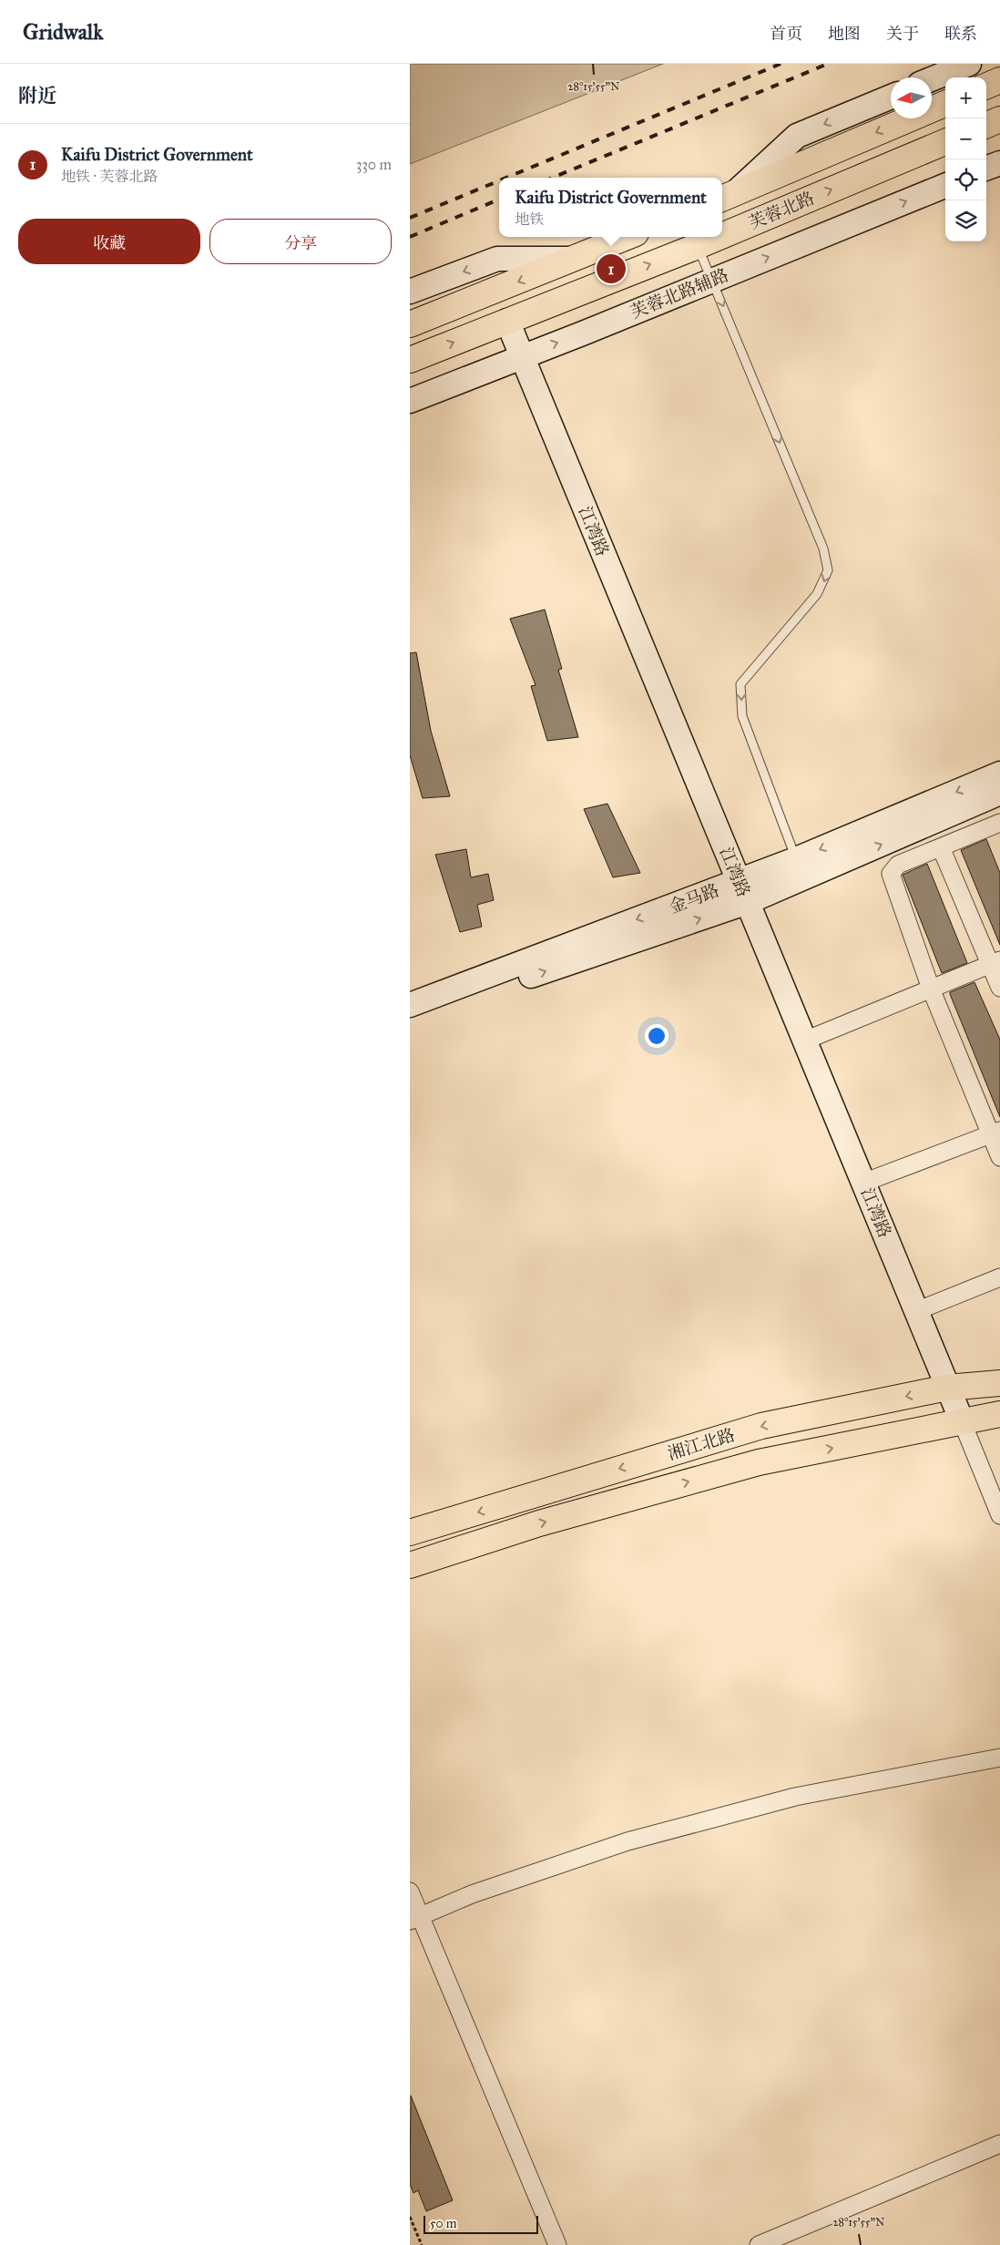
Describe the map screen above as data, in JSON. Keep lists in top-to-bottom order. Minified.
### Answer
{"streets":{"main road":["芙蓉北路","湘江北路"],"street":["芙蓉北路辅路","江湾路","金马路"]},"crossings":[["芙蓉北路","江湾路"],["芙蓉北路辅路","江湾路"],["江湾路","金马路"],["江湾路","湘江北路"]],"scale_bar":"50 m","north":"left","page":{"header":"Gridwalk","nav":["首页","地图","关于","联系"],"heading":"附近","map_buttons":["+","−"],"list":[{"mark":"1","name":"Kaifu District Government","note":"地铁 · 芙蓉北路","value":"330 m"}],"popup":["Kaifu District Government","地铁"],"buttons":["收藏","分享"],"pins":"1","scale":"50 m"},"coordinates":["28°15'55\"N"]}
